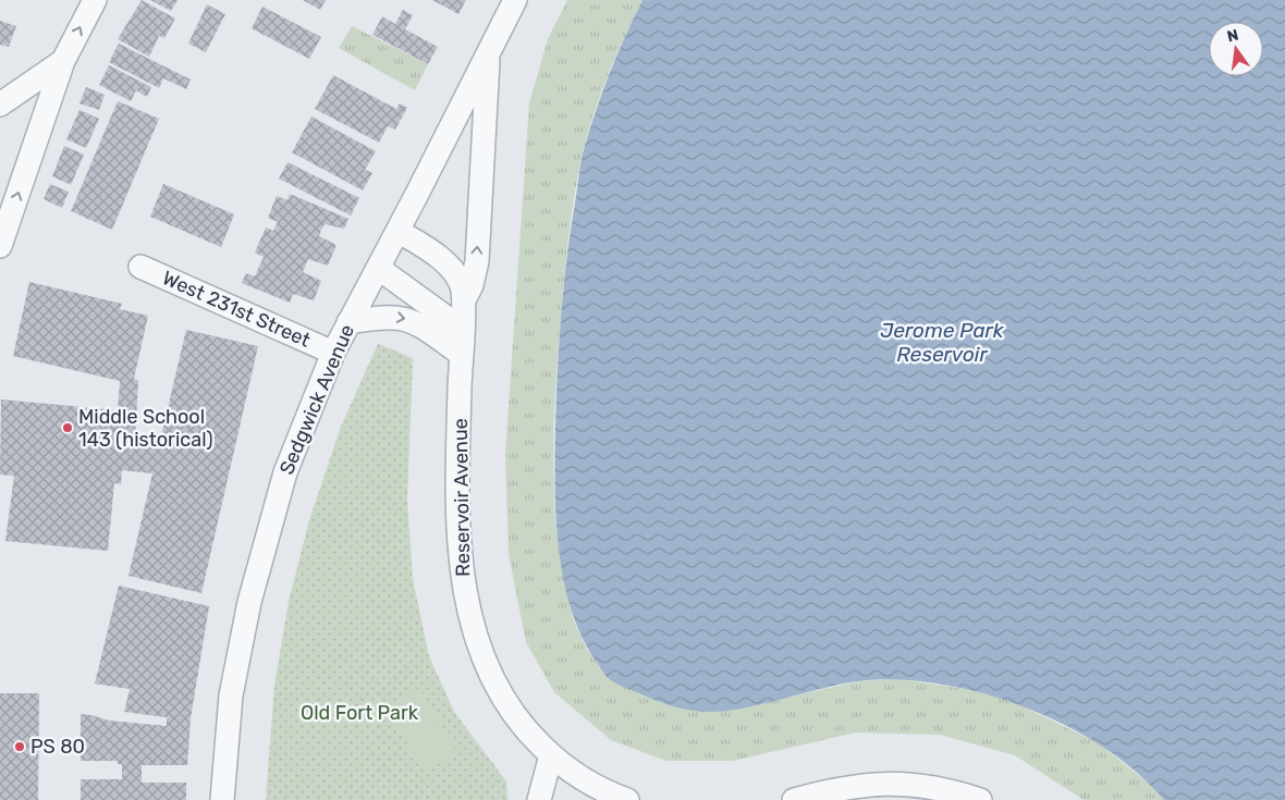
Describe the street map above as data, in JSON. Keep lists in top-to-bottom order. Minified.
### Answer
{"streets":{"street":["West 231st Street","Sedgwick Avenue","Reservoir Avenue"]},"crossings":[["West 231st Street","Sedgwick Avenue"],["Sedgwick Avenue","Reservoir Avenue"]],"water":["Jerome Park Reservoir"],"parks":["Old Fort Park"],"places":["Middle School 143 (historical)","PS 80"],"north":"top"}
